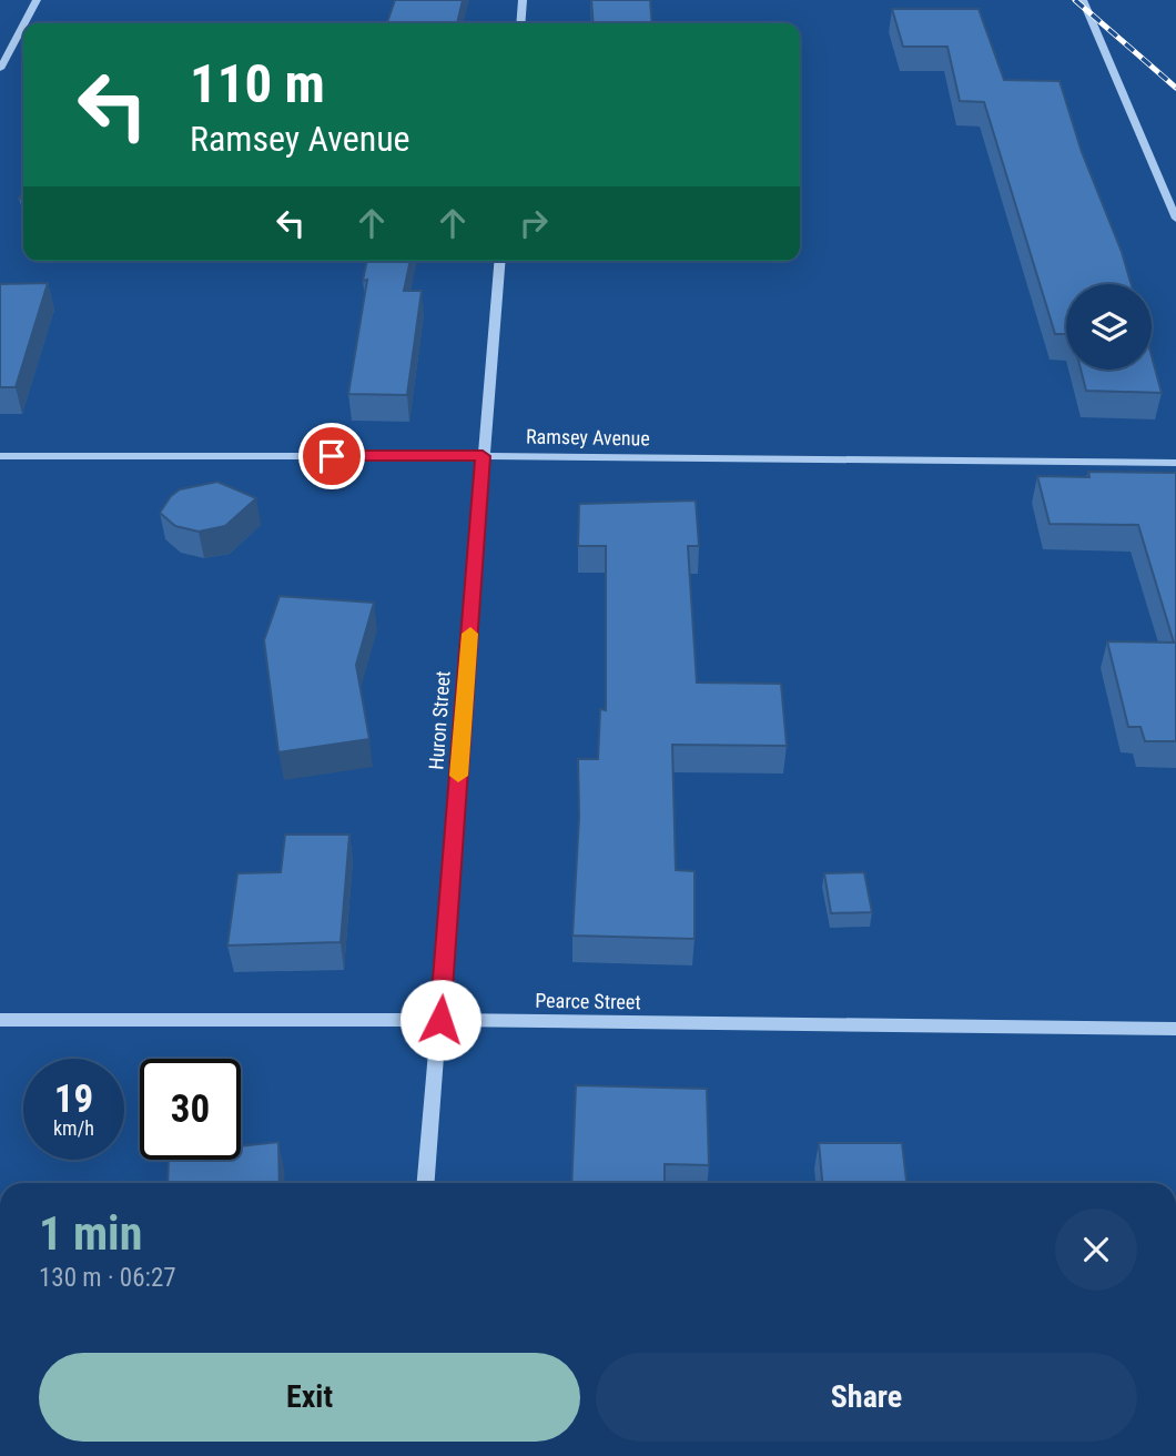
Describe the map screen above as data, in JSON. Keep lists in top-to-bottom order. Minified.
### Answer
{"streets":{"street":["Ramsey Avenue","Huron Street","Pearce Street"]},"crossings":[["Ramsey Avenue","Huron Street"],["Huron Street","Pearce Street"]],"page":{"turn":["110 m","Ramsey Avenue"],"speed":"19 km/h","limit":"30","heading":["1 min","130 m · 06:27"],"buttons":["Exit","Share"]}}
